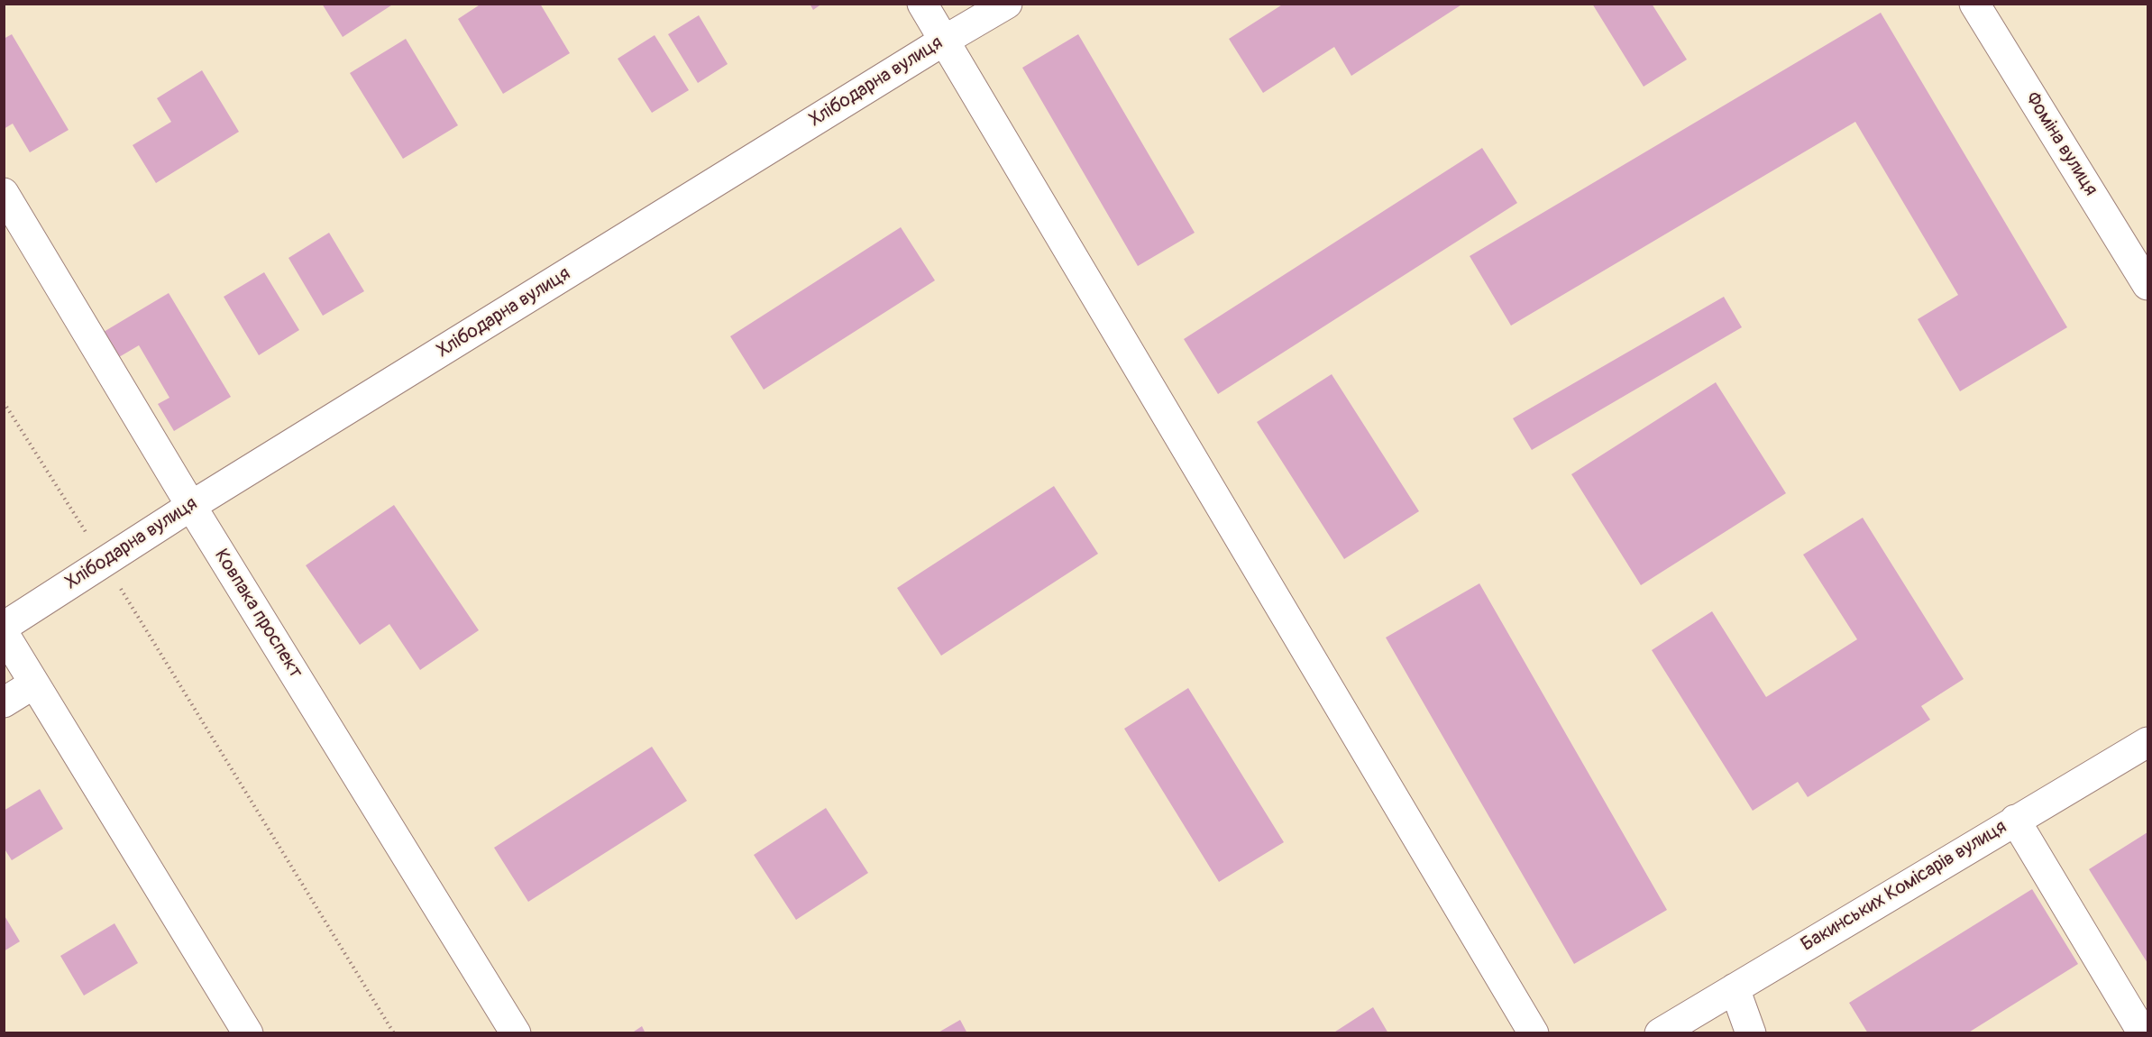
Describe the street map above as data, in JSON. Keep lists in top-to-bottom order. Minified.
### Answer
{"streets":{"street":["Хлібодарна вулиця","Фоміна вулиця","Ковпака проспект","Бакинських Комісарів вулиця"]},"crossings":[["Хлібодарна вулиця","Ковпака проспект"]]}
